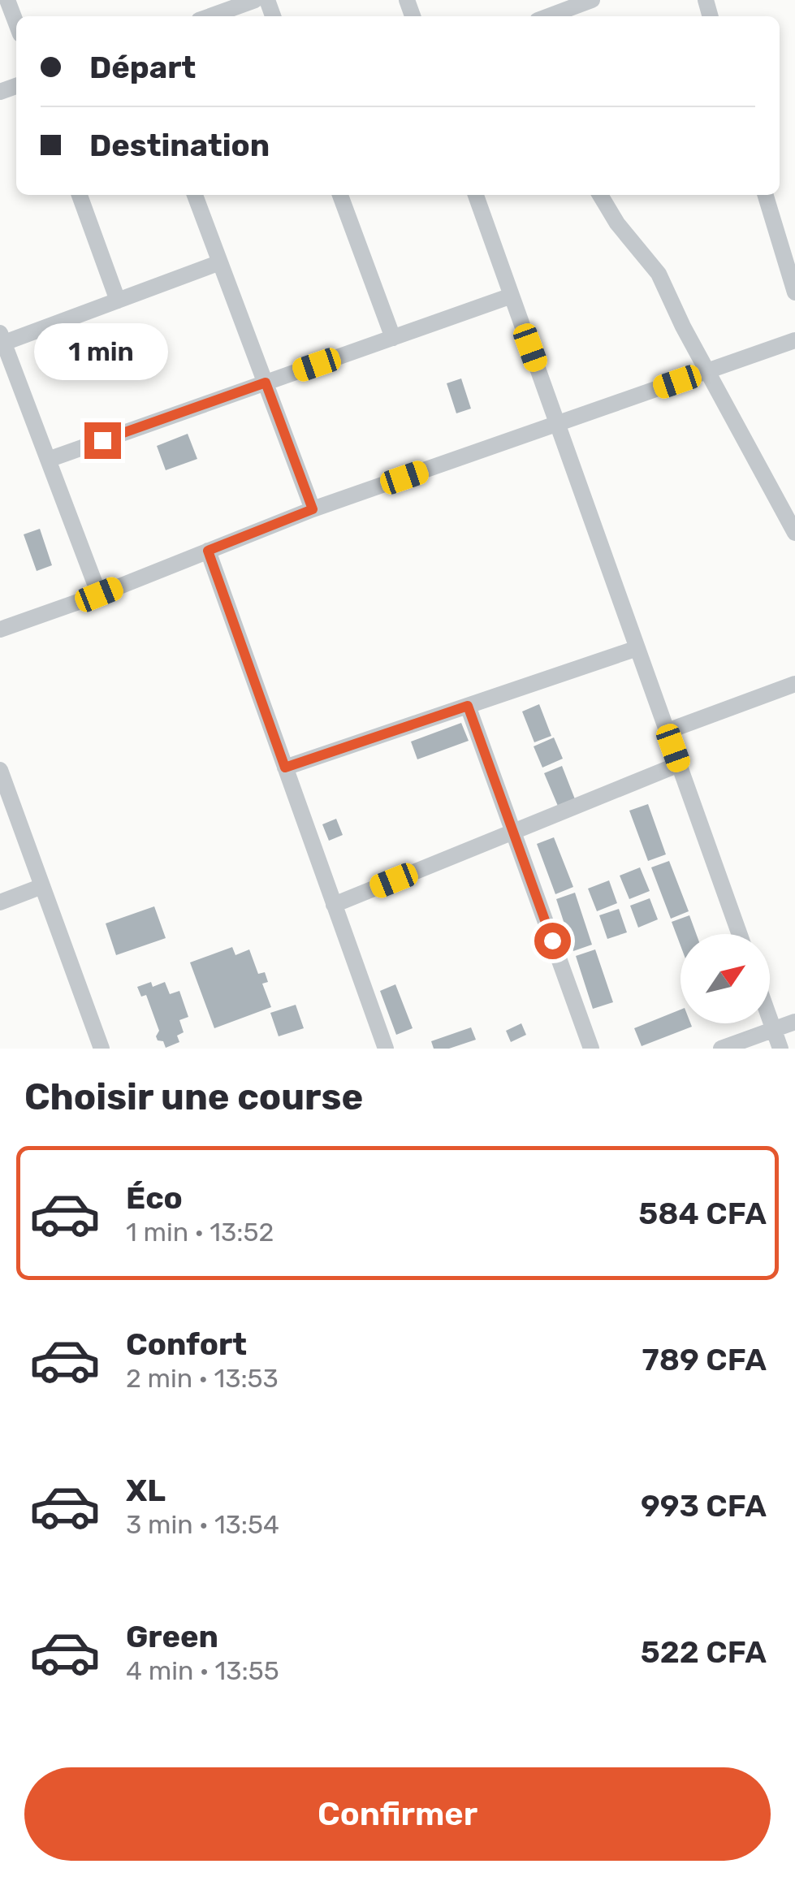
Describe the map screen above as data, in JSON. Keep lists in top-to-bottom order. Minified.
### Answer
{"north":"top right","page":{"banner":["Départ","Destination"],"bubble":"1 min","heading":"Choisir une course","list":[{"name":"Éco","note":"1 min · 13:52","value":"584 CFA"},{"name":"Confort","note":"2 min · 13:53","value":"789 CFA"},{"name":"XL","note":"3 min · 13:54","value":"993 CFA"},{"name":"Green","note":"4 min · 13:55","value":"522 CFA"}],"buttons":"Confirmer"}}
